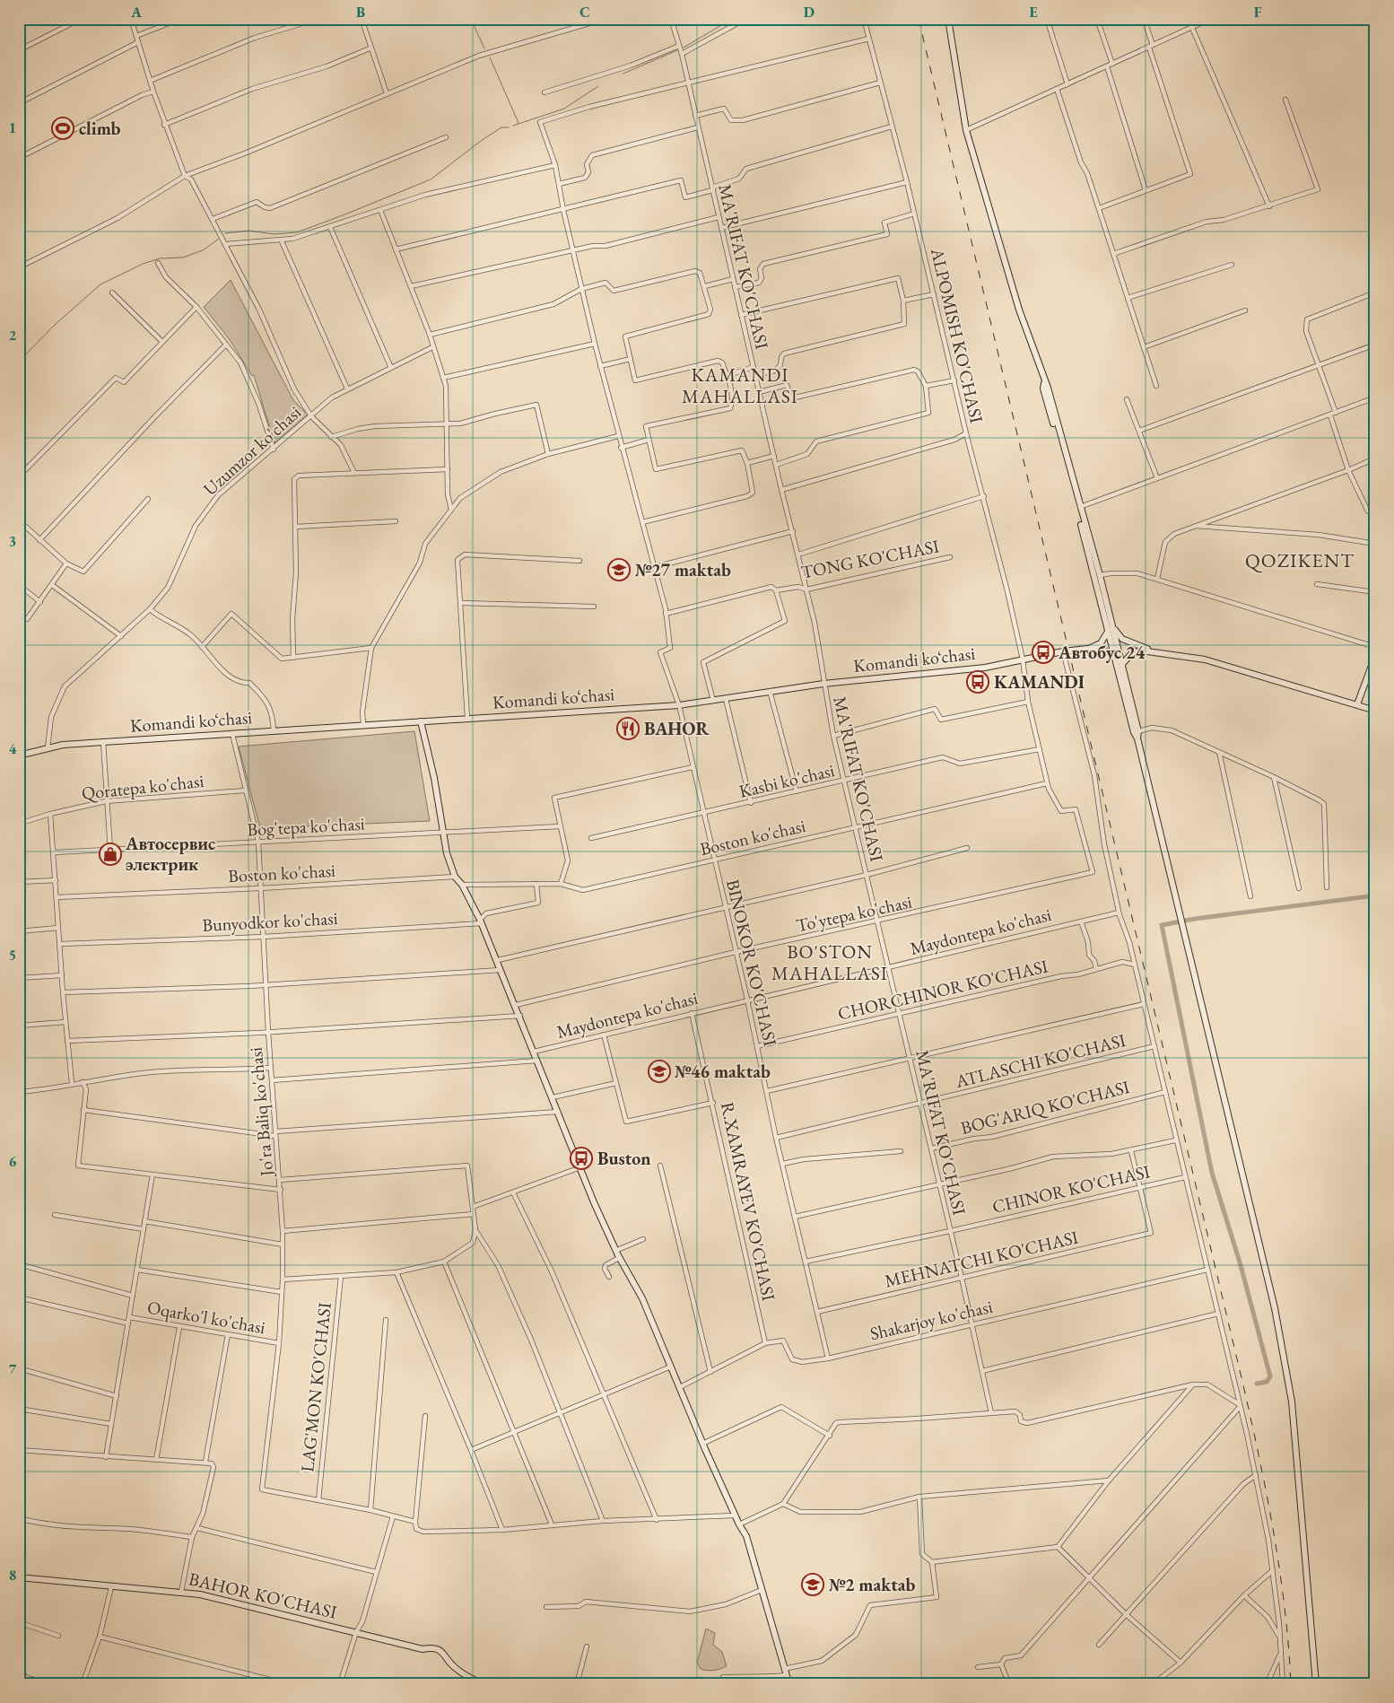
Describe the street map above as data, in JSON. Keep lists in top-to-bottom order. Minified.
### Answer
{"streets":{"main road":["Komandi ko‘chasi","BAHOR KO'CHASI"],"street":["MA'RIFAT KO'CHASI","ALPOMISH KO'CHASI","Uzumzor ko'chasi","TONG KO'CHASI","Kasbi ko'chasi","Qoratepa ko'chasi","Bog'tepa ko'chasi","Boston ko'chasi","To'ytepa ko'chasi","Bunyodkor ko'chasi","Maydontepa ko'chasi","BINOKOR KO'CHASI","CHORCHINOR KO'CHASI","ATLASCHI KO'CHASI","BOG'ARIQ KO'CHASI","Jo'ra Baliq ko'chasi","CHINOR KO'CHASI","R.XAMRAYEV KO'CHASI","MEHNATCHI KO'CHASI","Oqarko'l ko'chasi","Shakarjoy ko'chasi","LAG'MON KO'CHASI"]},"crossings":[["MA'RIFAT KO'CHASI","TONG KO'CHASI"],["MA'RIFAT KO'CHASI","Komandi ko‘chasi"],["MA'RIFAT KO'CHASI","Kasbi ko'chasi"],["MA'RIFAT KO'CHASI","Boston ko'chasi"],["MA'RIFAT KO'CHASI","To'ytepa ko'chasi"],["MA'RIFAT KO'CHASI","Maydontepa ko'chasi"],["MA'RIFAT KO'CHASI","CHORCHINOR KO'CHASI"],["MA'RIFAT KO'CHASI","ATLASCHI KO'CHASI"],["MA'RIFAT KO'CHASI","BOG'ARIQ KO'CHASI"],["MA'RIFAT KO'CHASI","CHINOR KO'CHASI"],["MA'RIFAT KO'CHASI","MEHNATCHI KO'CHASI"],["MA'RIFAT KO'CHASI","Shakarjoy ko'chasi"],["ALPOMISH KO'CHASI","Komandi ko‘chasi"],["ALPOMISH KO'CHASI","Kasbi ko'chasi"],["ALPOMISH KO'CHASI","Boston ko'chasi"],["ALPOMISH KO'CHASI","To'ytepa ko'chasi"],["Uzumzor ko'chasi","Komandi ko‘chasi"],["TONG KO'CHASI","BINOKOR KO'CHASI"],["Komandi ko‘chasi","BINOKOR KO'CHASI"],["Komandi ko‘chasi","Jo'ra Baliq ko'chasi"],["Kasbi ko'chasi","BINOKOR KO'CHASI"],["Qoratepa ko'chasi","Jo'ra Baliq ko'chasi"],["Bog'tepa ko'chasi","Jo'ra Baliq ko'chasi"],["Boston ko'chasi","BINOKOR KO'CHASI"],["Boston ko'chasi","Jo'ra Baliq ko'chasi"],["To'ytepa ko'chasi","BINOKOR KO'CHASI"],["Bunyodkor ko'chasi","Jo'ra Baliq ko'chasi"],["Maydontepa ko'chasi","BINOKOR KO'CHASI"],["Maydontepa ko'chasi","R.XAMRAYEV KO'CHASI"],["BINOKOR KO'CHASI","CHORCHINOR KO'CHASI"],["BINOKOR KO'CHASI","ATLASCHI KO'CHASI"],["BINOKOR KO'CHASI","CHINOR KO'CHASI"],["BINOKOR KO'CHASI","MEHNATCHI KO'CHASI"],["BINOKOR KO'CHASI","Shakarjoy ko'chasi"],["Jo'ra Baliq ko'chasi","Oqarko'l ko'chasi"],["Jo'ra Baliq ko'chasi","LAG'MON KO'CHASI"],["CHINOR KO'CHASI","MEHNATCHI KO'CHASI"],["R.XAMRAYEV KO'CHASI","Shakarjoy ko'chasi"]],"districts":["KAMANDI MAHALLASI","QOZIKENT","BO'STON MAHALLASI"],"places":{"sports":["climb"],"school or university":["№27 maktab","№46 maktab","№2 maktab"],"bus stop":["Автобус 24","KAMANDI","Buston"],"restaurant":["BAHOR"],"shop":["Автосервис электрик"]},"grid":{"columns":["A","B","C","D","E","F"],"rows":["1","2","3","4","5","6","7","8"]}}
